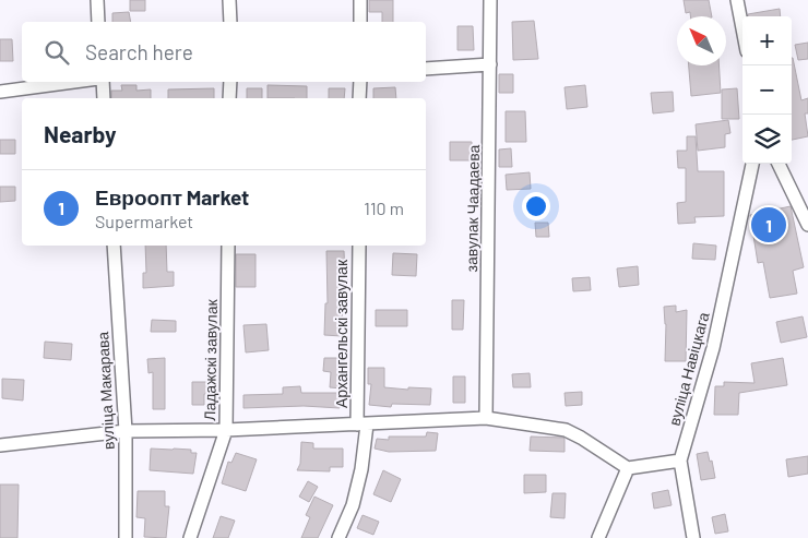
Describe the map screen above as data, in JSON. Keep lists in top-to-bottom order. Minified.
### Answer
{"streets":{"street":["завулак Чаадаева","Архангельскі завулак","Ладажскі завулак","вуліца Навіцкага","вуліца Макарава"]},"north":"top left","page":{"map_buttons":["+","−"],"search":"Search here","heading":"Nearby","list":[{"mark":"1","name":"Евроопт Market","note":"Supermarket","value":"110 m"}],"pins":"1"}}
